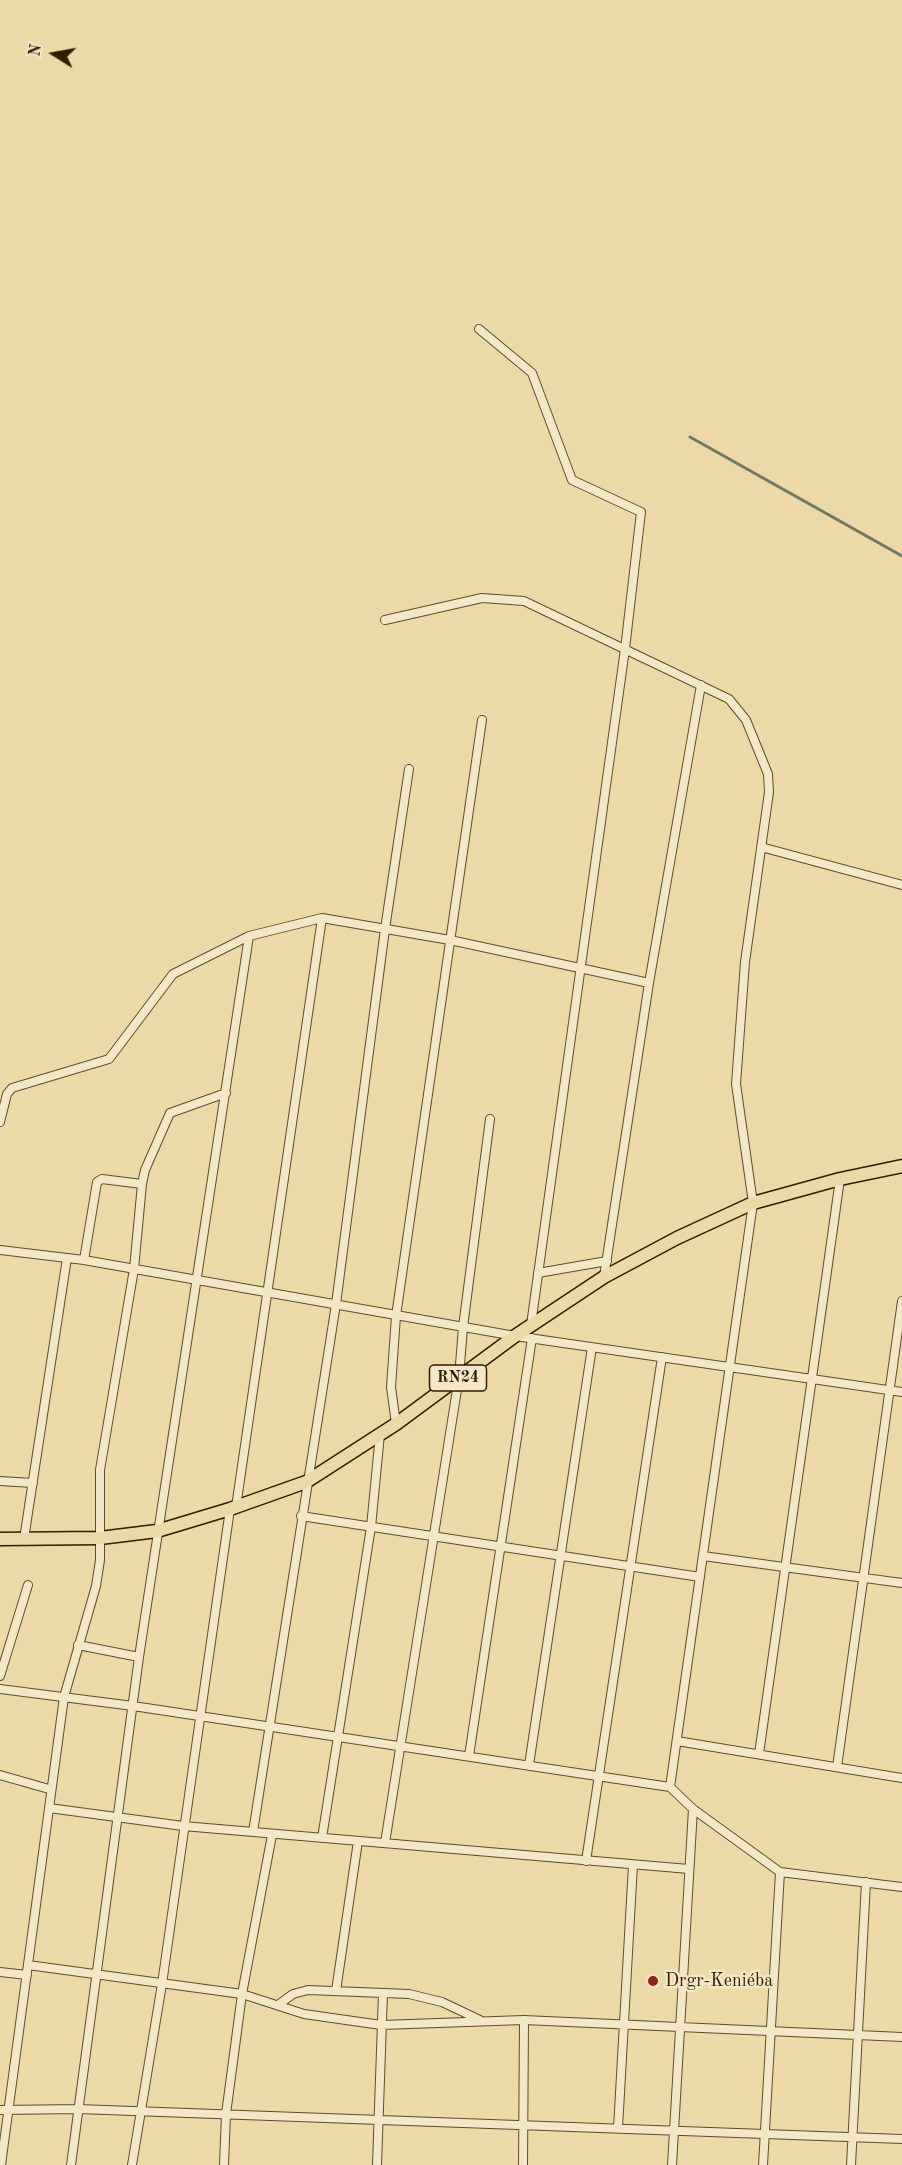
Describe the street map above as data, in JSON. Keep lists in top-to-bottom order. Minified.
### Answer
{"streets":{"main road":["RN24"]},"places":["Drgr-Keniéba"],"north":"left"}
